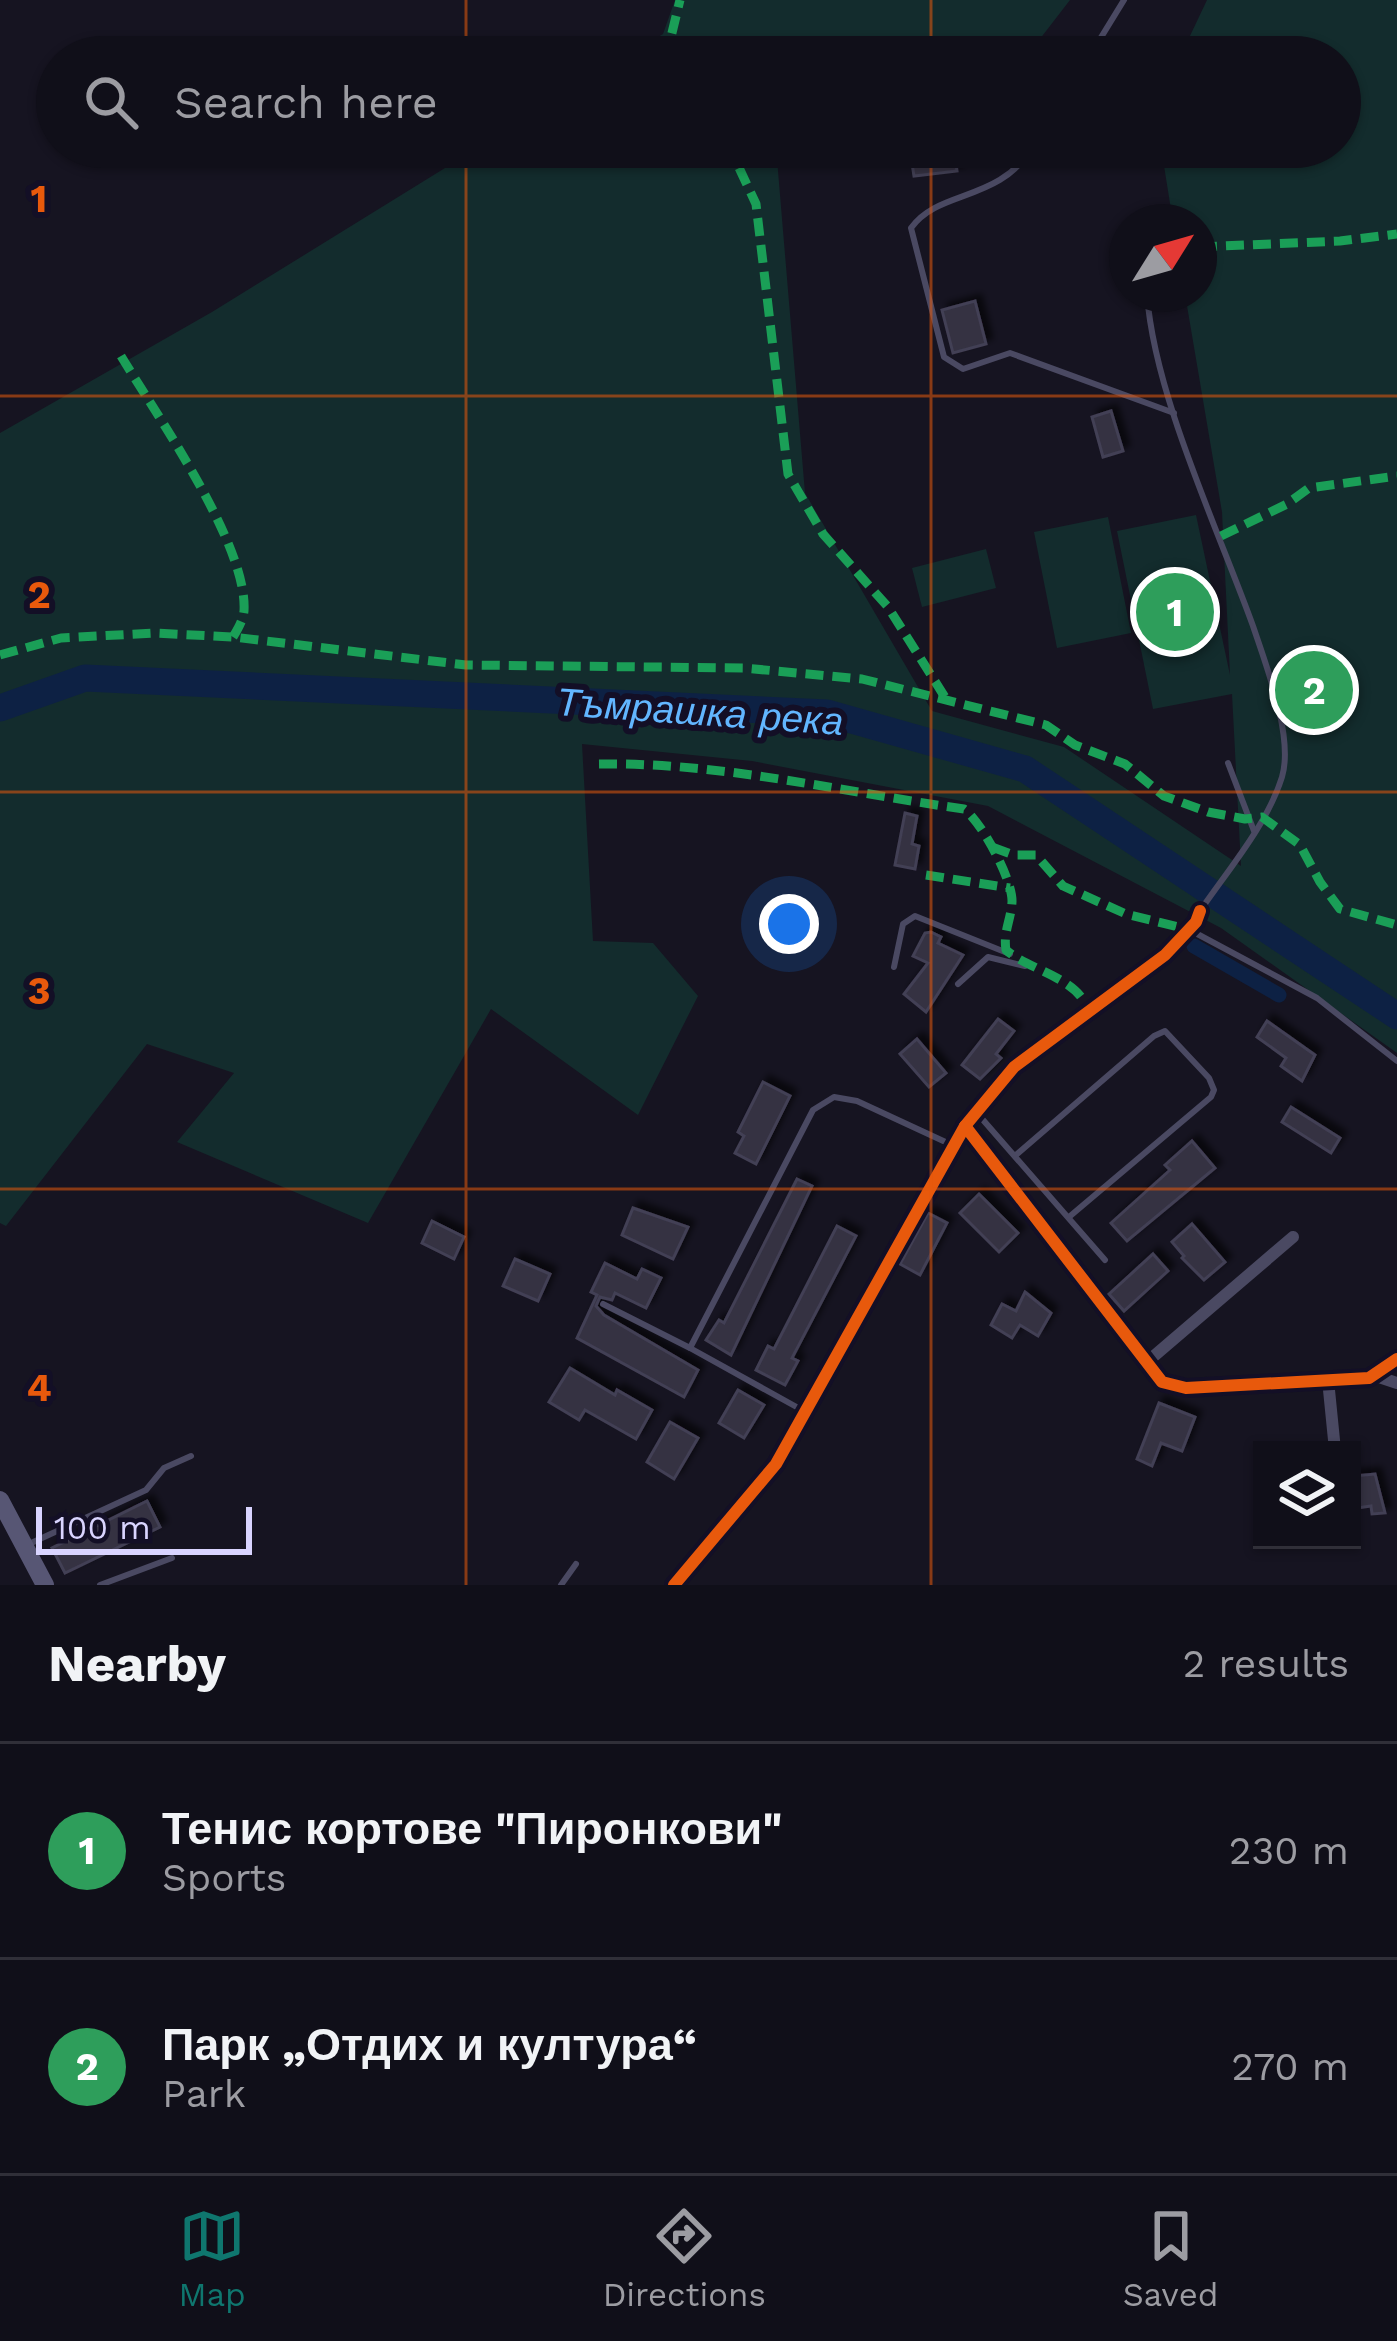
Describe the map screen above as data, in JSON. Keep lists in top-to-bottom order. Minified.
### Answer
{"water":["Тъмрашка река"],"scale_bar":"100 m","north":"top right","page":{"search":"Search here","pins":["1","2"],"scale":"100 m","heading":["Nearby","2 results"],"list":[{"mark":"1","name":"Тенис кортове \"Пиронкови\"","note":"Sports","value":"230 m"},{"mark":"2","name":"Парк „Отдих и култура“","note":"Park","value":"270 m"}],"nav":["Map","Directions","Saved"]},"grid":{"rows":["1","2","3","4"]}}
